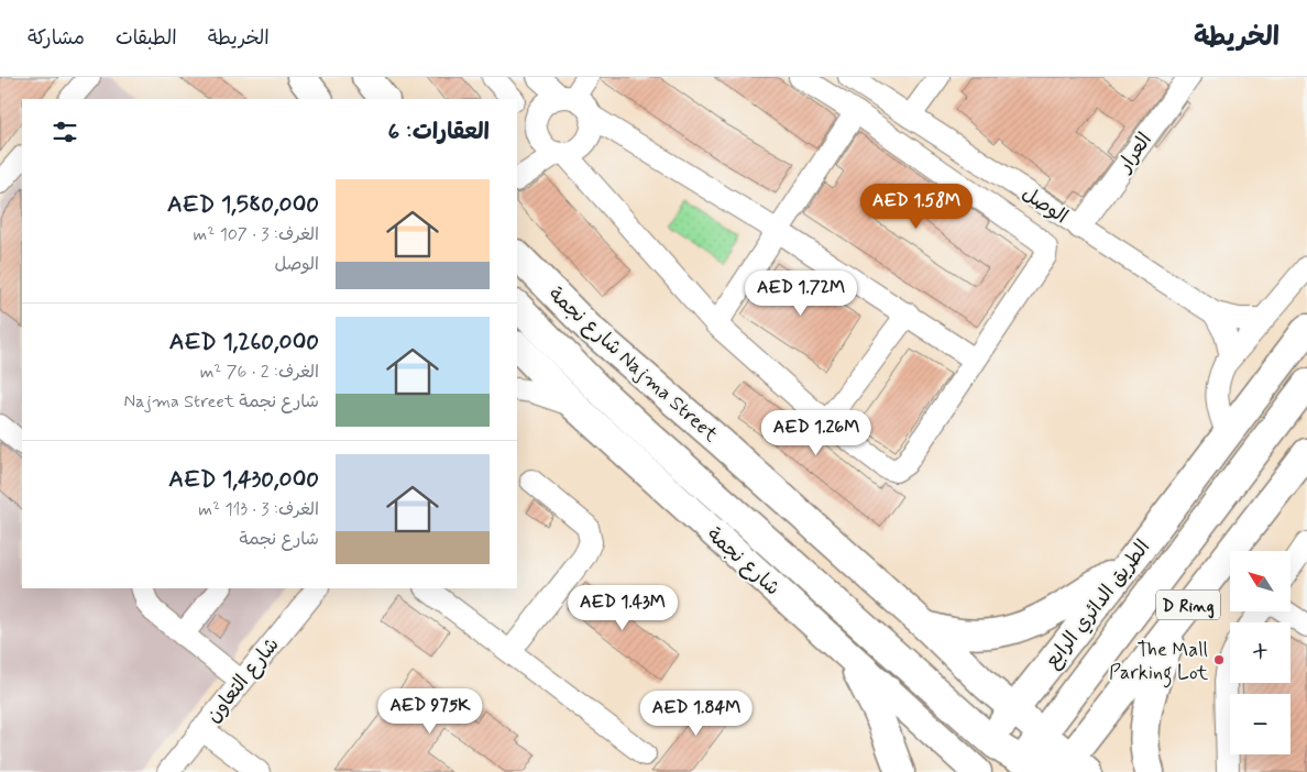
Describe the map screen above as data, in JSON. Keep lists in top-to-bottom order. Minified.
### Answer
{"streets":{"main road":["شارع نجمة Najma Street","شارع نجمة","الطريق الدائري الرابع","D Ring"],"street":["العرار","الوصل","شارع التعاون"]},"crossings":[["العرار","الوصل"],["شارع نجمة","الطريق الدائري الرابع"]],"places":["The Mall Parking Lot"],"north":"top left","page":{"header":"الخريطة","nav":["الخريطة","الطبقات","مشاركة"],"heading":"العقارات: 6","list":[{"name":"AED 1,580,000","note":"الغرف: 3 · 107 m² · الوصل"},{"name":"AED 1,260,000","note":"الغرف: 2 · 76 m² · شارع نجمة Najma Street"},{"name":"AED 1,430,000","note":"الغرف: 3 · 113 m² · شارع نجمة"}],"price":["AED 1.58M","AED 1.72M","AED 1.26M","AED 1.43M","AED 975K","AED 1.84M"],"map_buttons":["+","−"]}}
